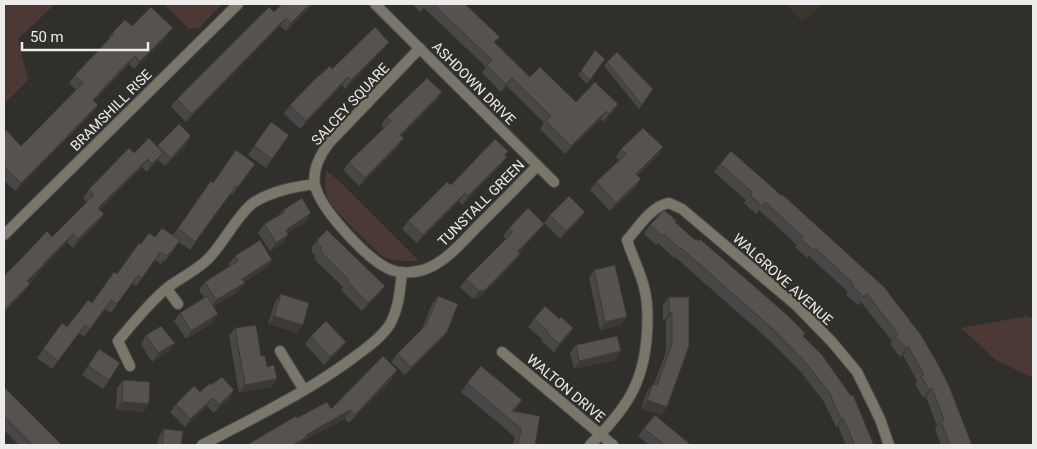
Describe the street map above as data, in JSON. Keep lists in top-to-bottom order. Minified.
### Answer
{"streets":{"street":["ASHDOWN DRIVE","SALCEY SQUARE","BRAMSHILL RISE","TUNSTALL GREEN","WALGROVE AVENUE","WALTON DRIVE"]},"crossings":[["ASHDOWN DRIVE","SALCEY SQUARE"],["ASHDOWN DRIVE","TUNSTALL GREEN"],["SALCEY SQUARE","TUNSTALL GREEN"],["WALGROVE AVENUE","WALTON DRIVE"]],"scale_bar":"50 m"}
